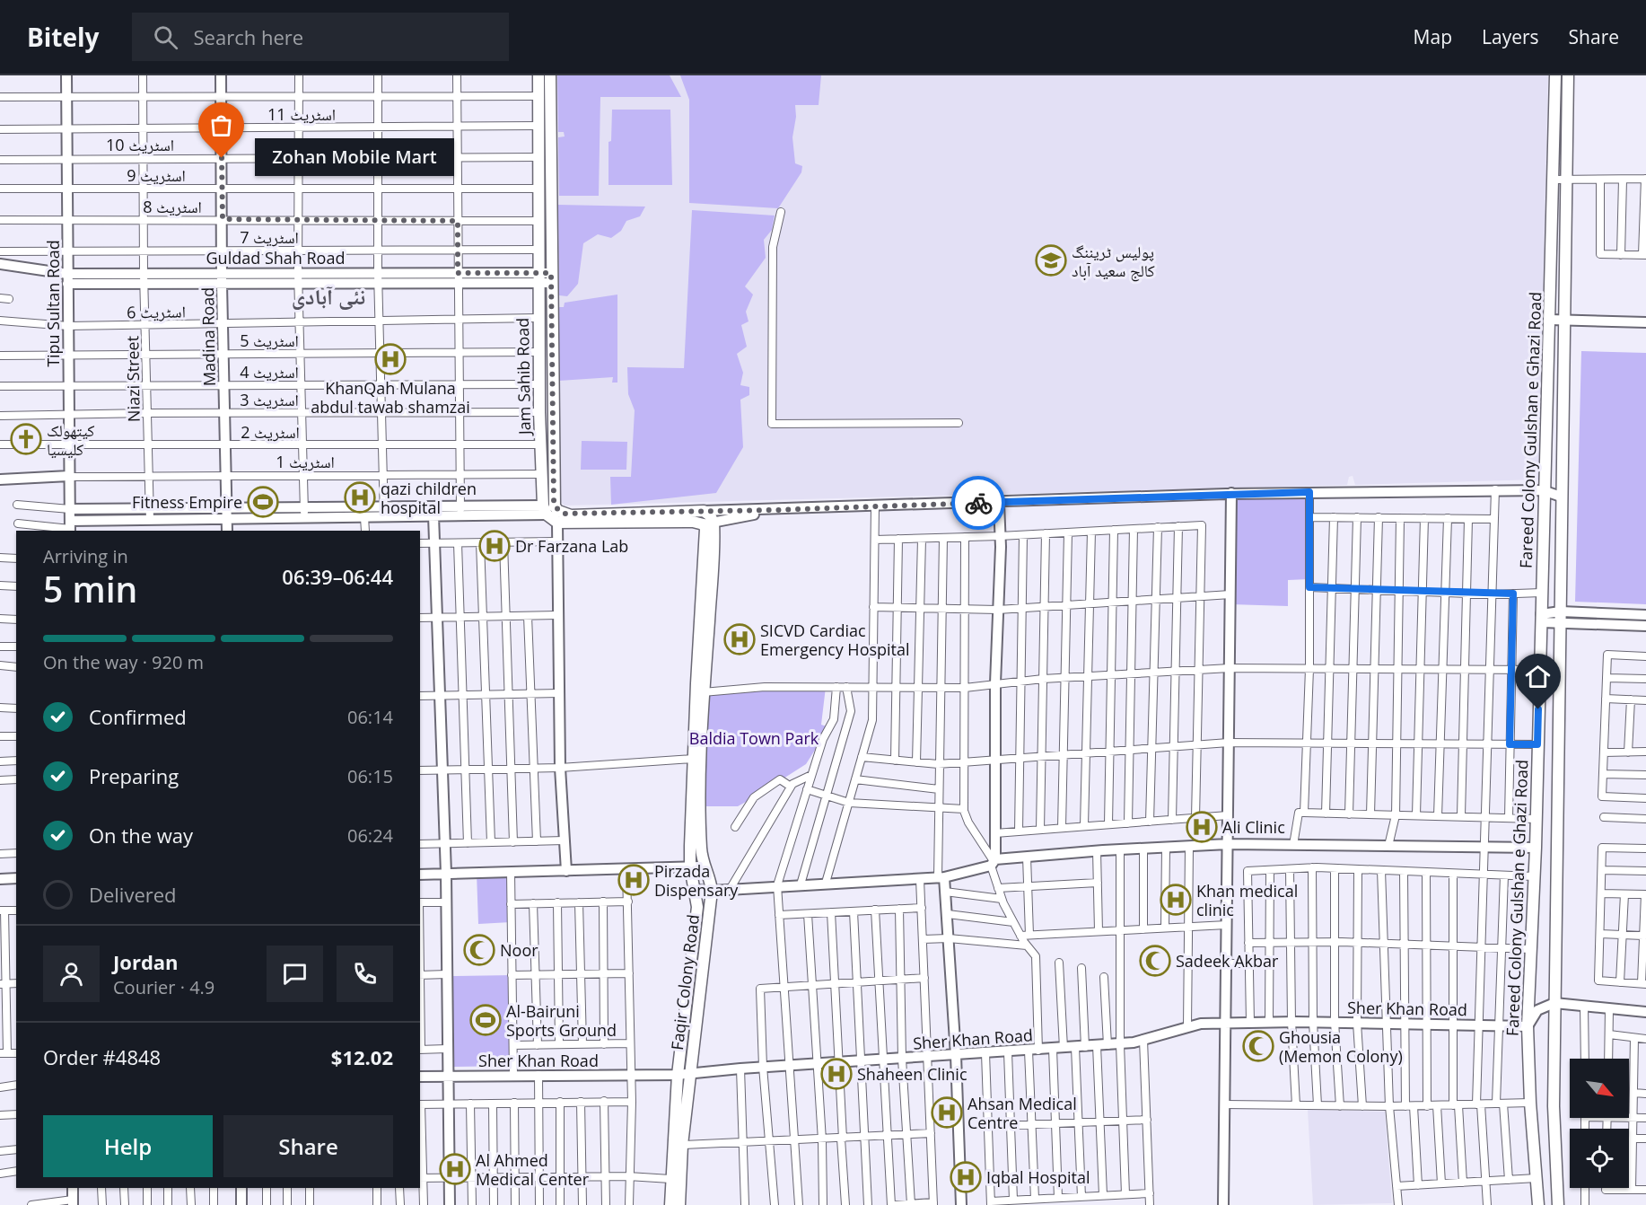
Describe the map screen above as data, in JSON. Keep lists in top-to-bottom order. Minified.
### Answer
{"streets":{"main road":["Jam Sahib Road","Fareed Colony Gulshan e Ghazi Road","Faqir Colony Road"],"street":["اسٹریٹ 11","اسٹریٹ 10","اسٹریٹ 9","اسٹریٹ 8","اسٹریٹ 7","Guldad Shah Road","Tipu Sultan Road","اسٹریٹ 6","Madina Road","اسٹریٹ 5","اسٹریٹ 4","Niazi Street","اسٹریٹ 3","اسٹریٹ 2","اسٹریٹ 1","Sher Khan Road"]},"crossings":[["اسٹریٹ 11","Tipu Sultan Road"],["اسٹریٹ 11","Madina Road"],["اسٹریٹ 11","Jam Sahib Road"],["اسٹریٹ 11","Niazi Street"],["اسٹریٹ 10","Tipu Sultan Road"],["اسٹریٹ 10","Madina Road"],["اسٹریٹ 10","Jam Sahib Road"],["اسٹریٹ 10","Niazi Street"],["اسٹریٹ 9","Tipu Sultan Road"],["اسٹریٹ 9","Madina Road"],["اسٹریٹ 9","Jam Sahib Road"],["اسٹریٹ 9","Niazi Street"],["اسٹریٹ 8","Tipu Sultan Road"],["اسٹریٹ 8","Madina Road"],["اسٹریٹ 8","Jam Sahib Road"],["اسٹریٹ 8","Niazi Street"],["اسٹریٹ 7","Tipu Sultan Road"],["اسٹریٹ 7","Madina Road"],["اسٹریٹ 7","Jam Sahib Road"],["اسٹریٹ 7","Niazi Street"],["Guldad Shah Road","Tipu Sultan Road"],["Guldad Shah Road","Madina Road"],["Guldad Shah Road","Jam Sahib Road"],["Guldad Shah Road","Niazi Street"],["Tipu Sultan Road","اسٹریٹ 6"],["Tipu Sultan Road","اسٹریٹ 5"],["Tipu Sultan Road","اسٹریٹ 4"],["Tipu Sultan Road","اسٹریٹ 3"],["Tipu Sultan Road","اسٹریٹ 2"],["Tipu Sultan Road","اسٹریٹ 1"],["اسٹریٹ 6","Madina Road"],["اسٹریٹ 6","Jam Sahib Road"],["اسٹریٹ 6","Niazi Street"],["Madina Road","اسٹریٹ 5"],["Madina Road","اسٹریٹ 4"],["Madina Road","اسٹریٹ 3"],["Madina Road","اسٹریٹ 2"],["Madina Road","اسٹریٹ 1"],["اسٹریٹ 5","Jam Sahib Road"],["اسٹریٹ 5","Niazi Street"],["اسٹریٹ 4","Jam Sahib Road"],["اسٹریٹ 4","Niazi Street"],["Jam Sahib Road","اسٹریٹ 3"],["Jam Sahib Road","اسٹریٹ 2"],["Jam Sahib Road","اسٹریٹ 1"],["Niazi Street","اسٹریٹ 3"],["Niazi Street","اسٹریٹ 2"],["Niazi Street","اسٹریٹ 1"],["Fareed Colony Gulshan e Ghazi Road","Sher Khan Road"],["Faqir Colony Road","Sher Khan Road"]],"districts":["نئی آبادی"],"parks":["Baldia Town Park"],"places":{"other":["Zohan Mobile Mart"],"school or university":["پولیس ٹریننگ کالج سعید آباد"],"hospital":["KhanQah Mulana abdul tawab shamzai","qazi children hospital","Dr Farzana Lab","SICVD Cardiac Emergency Hospital","Ali Clinic","Pirzada Dispensary","Khan medical clinic","Shaheen Clinic","Ahsan Medical Centre","Al Ahmed Medical Center","Iqbal Hospital"],"church":["کیتھولک کلیسیا"],"sports":["Fitness Empire","Al-Bairuni Sports Ground"],"mosque":["Noor","Sadeek Akbar","Ghousia (Memon Colony)"]},"north":"bottom right","page":{"header":"Bitely","search":"Search here","nav":["Map","Layers","Share"],"bubble":"Zohan Mobile Mart","heading":["5 min","Arriving in","06:39–06:44"],"panel":["Jordan","Courier · 4.9","Order #4848","$12.02"],"bar":"On the way · 920 m","list":[["Confirmed","06:14"],["Preparing","06:15"],["On the way","06:24"],"Delivered"],"buttons":["Help","Share"]}}
